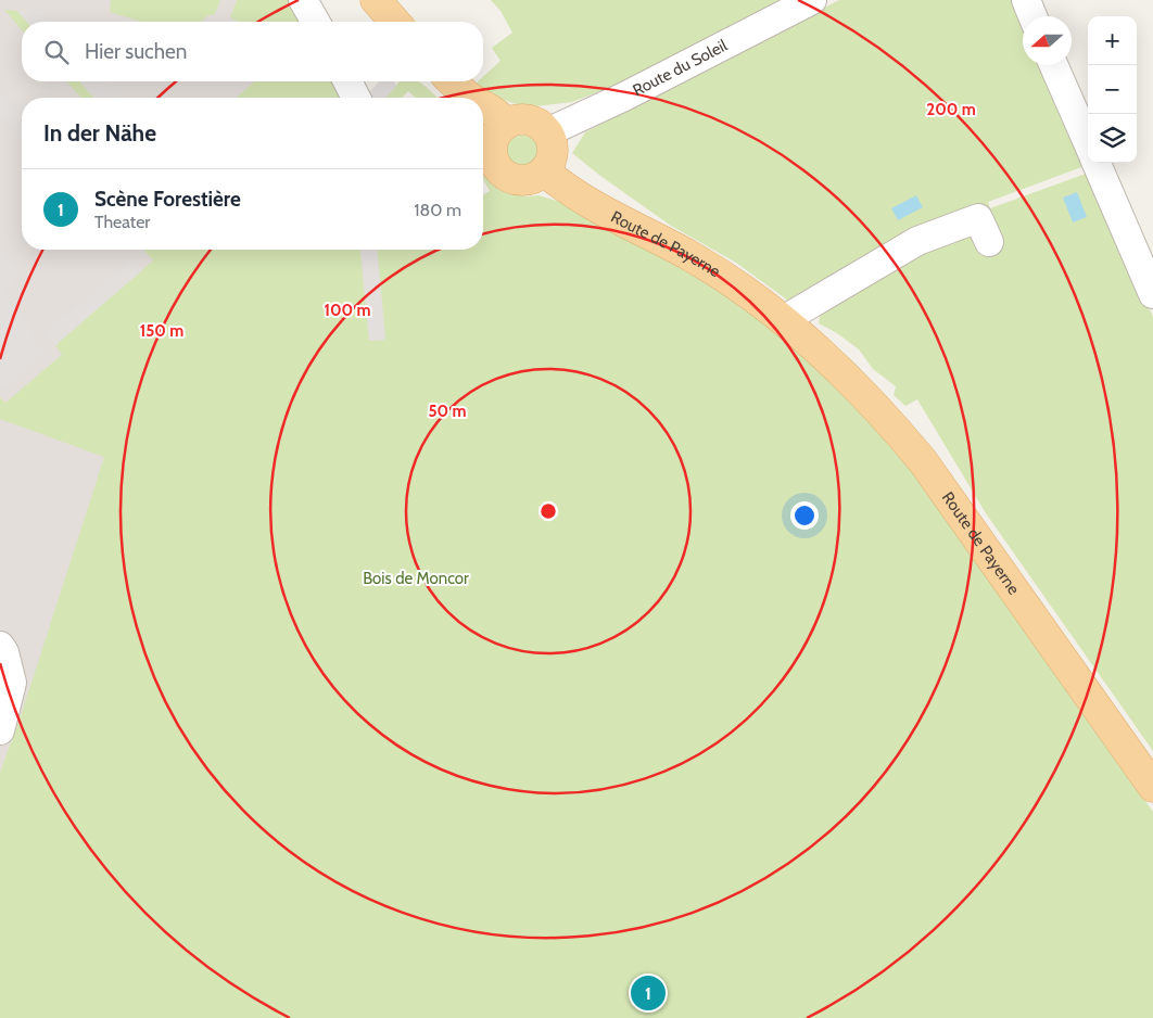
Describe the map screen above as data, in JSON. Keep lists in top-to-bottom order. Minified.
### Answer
{"streets":{"main road":["Route de Payerne"],"street":["Route du Soleil"]},"crossings":[["Route du Soleil","Route de Payerne"]],"parks":["Bois de Moncor"],"north":"left","page":{"map_buttons":["+","−"],"search":"Hier suchen","heading":"In der Nähe","list":[{"mark":"1","name":"Scène Forestière","note":"Theater","value":"180 m"}],"pins":"1"},"rings":["200 m","100 m","150 m","50 m"]}
